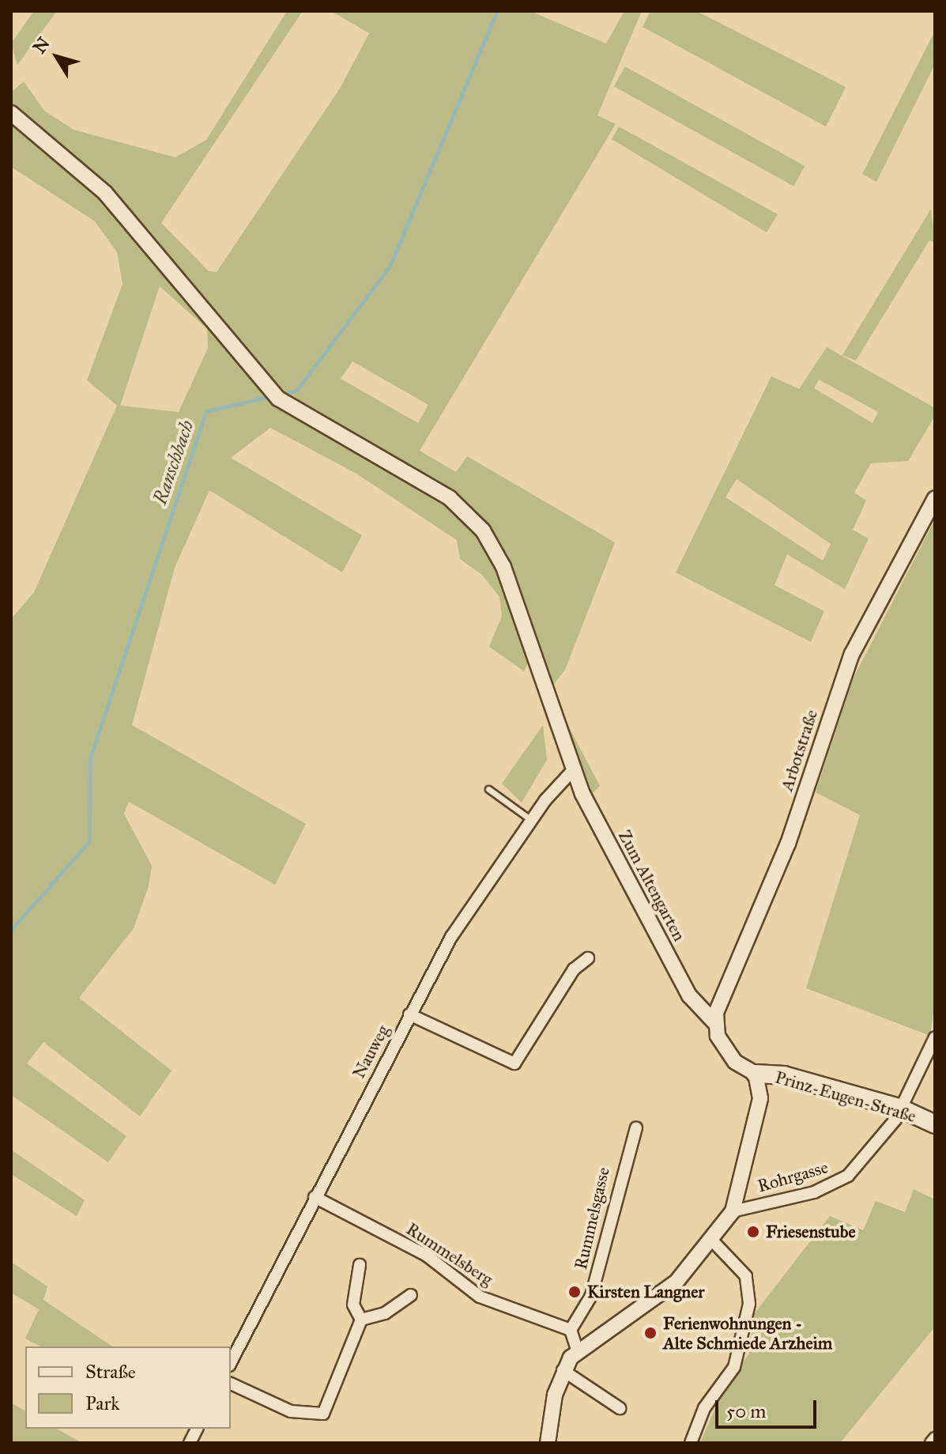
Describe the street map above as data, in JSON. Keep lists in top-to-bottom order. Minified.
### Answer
{"streets":{"main road":["Prinz-Eugen-Straße"],"street":["Arbotstraße","Zum Altengarten","Nauweg","Rohrgasse","Rummelsgasse","Rummelsberg"]},"crossings":[["Arbotstraße","Zum Altengarten"],["Zum Altengarten","Nauweg"],["Zum Altengarten","Prinz-Eugen-Straße"],["Nauweg","Rummelsberg"],["Prinz-Eugen-Straße","Rohrgasse"],["Rummelsgasse","Rummelsberg"]],"water":["Ranschbach"],"places":["Friesenstube","Kirsten Langner","Ferienwohnungen - Alte Schmiede Arzheim"],"legend":["Straße","Park"],"scale_bar":"50 m","north":"top left"}
